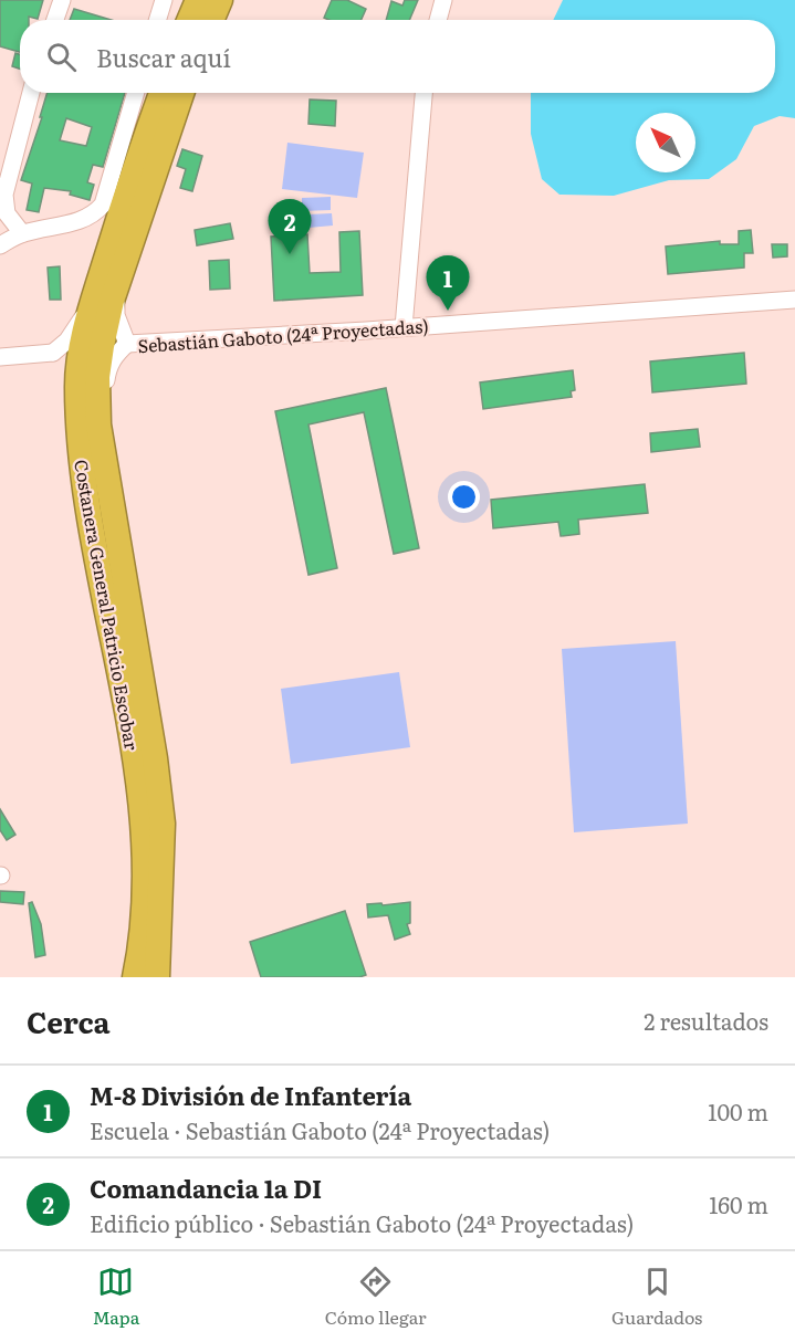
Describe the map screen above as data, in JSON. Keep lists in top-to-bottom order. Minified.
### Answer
{"streets":{"highway":["Costanera General Patricio Escobar"],"street":["Sebastián Gaboto (24ª Proyectadas)"]},"north":"top left","page":{"search":"Buscar aquí","pins":["2","1"],"heading":["Cerca","2 resultados"],"list":[{"mark":"1","name":"M-8 División de Infantería","note":"Escuela · Sebastián Gaboto (24ª Proyectadas)","value":"100 m"},{"mark":"2","name":"Comandancia 1a DI","note":"Edificio público · Sebastián Gaboto (24ª Proyectadas)","value":"160 m"}],"nav":["Mapa","Cómo llegar","Guardados"]}}
